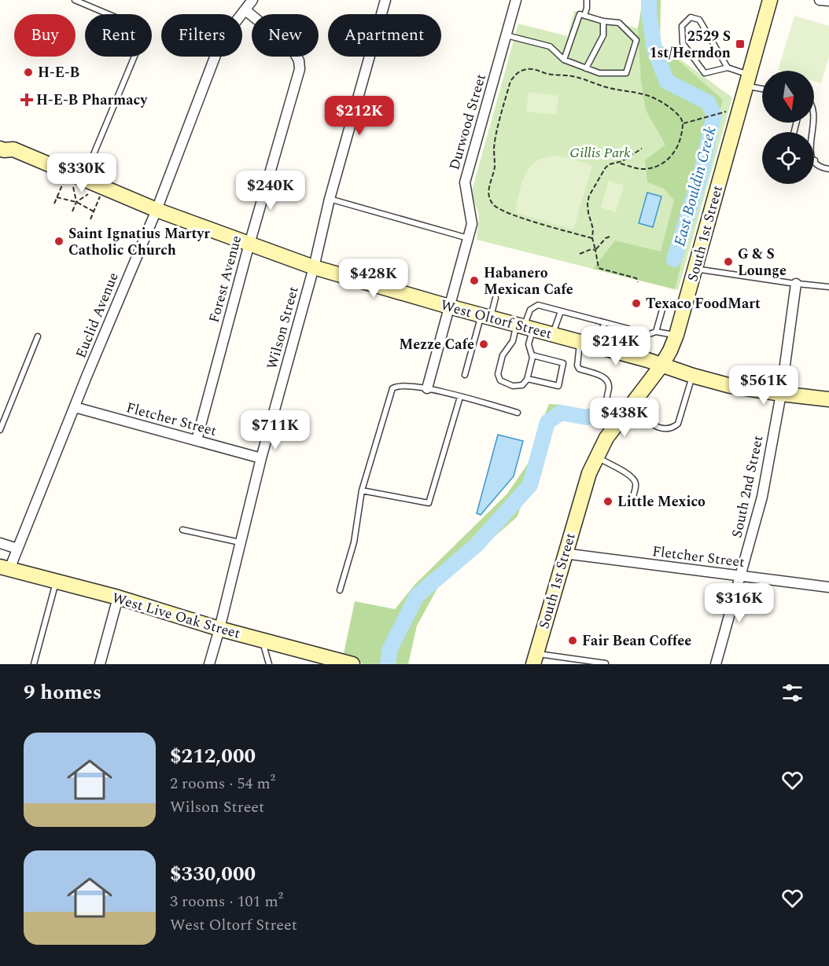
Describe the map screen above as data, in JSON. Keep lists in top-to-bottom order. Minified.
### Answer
{"streets":{"main road":["South 1st Street","West Oltorf Street","West Live Oak Street"],"street":["Durwood Street","Forest Avenue","Euclid Avenue","Wilson Street","Fletcher Street","South 2nd Street"]},"crossings":[["Durwood Street","West Oltorf Street"],["South 1st Street","West Oltorf Street"],["South 1st Street","Fletcher Street"],["Forest Avenue","Euclid Avenue"],["Forest Avenue","West Oltorf Street"],["Forest Avenue","Fletcher Street"],["Euclid Avenue","West Oltorf Street"],["Euclid Avenue","Fletcher Street"],["Euclid Avenue","West Live Oak Street"],["West Oltorf Street","Wilson Street"],["West Oltorf Street","South 2nd Street"],["Wilson Street","Fletcher Street"],["Wilson Street","West Live Oak Street"],["Fletcher Street","South 2nd Street"]],"water":["East Bouldin Creek"],"parks":["Gillis Park"],"places":{"transit":["2529 S 1st/Herndon"],"other":["H-E-B","Saint Ignatius Martyr Catholic Church","G & S Lounge","Habanero Mexican Cafe","Texaco FoodMart","Mezze Cafe","Little Mexico","Fair Bean Coffee"],"health":["H-E-B Pharmacy"]},"north":"bottom","page":{"chip":["Buy","Rent","Filters","New","Apartment"],"price":["$212K","$330K","$240K","$428K","$214K","$561K","$438K","$711K","$316K"],"heading":"9 homes","list":[{"name":"$212,000","note":"2 rooms · 54 m² · Wilson Street"},{"name":"$330,000","note":"3 rooms · 101 m² · West Oltorf Street"}]}}
